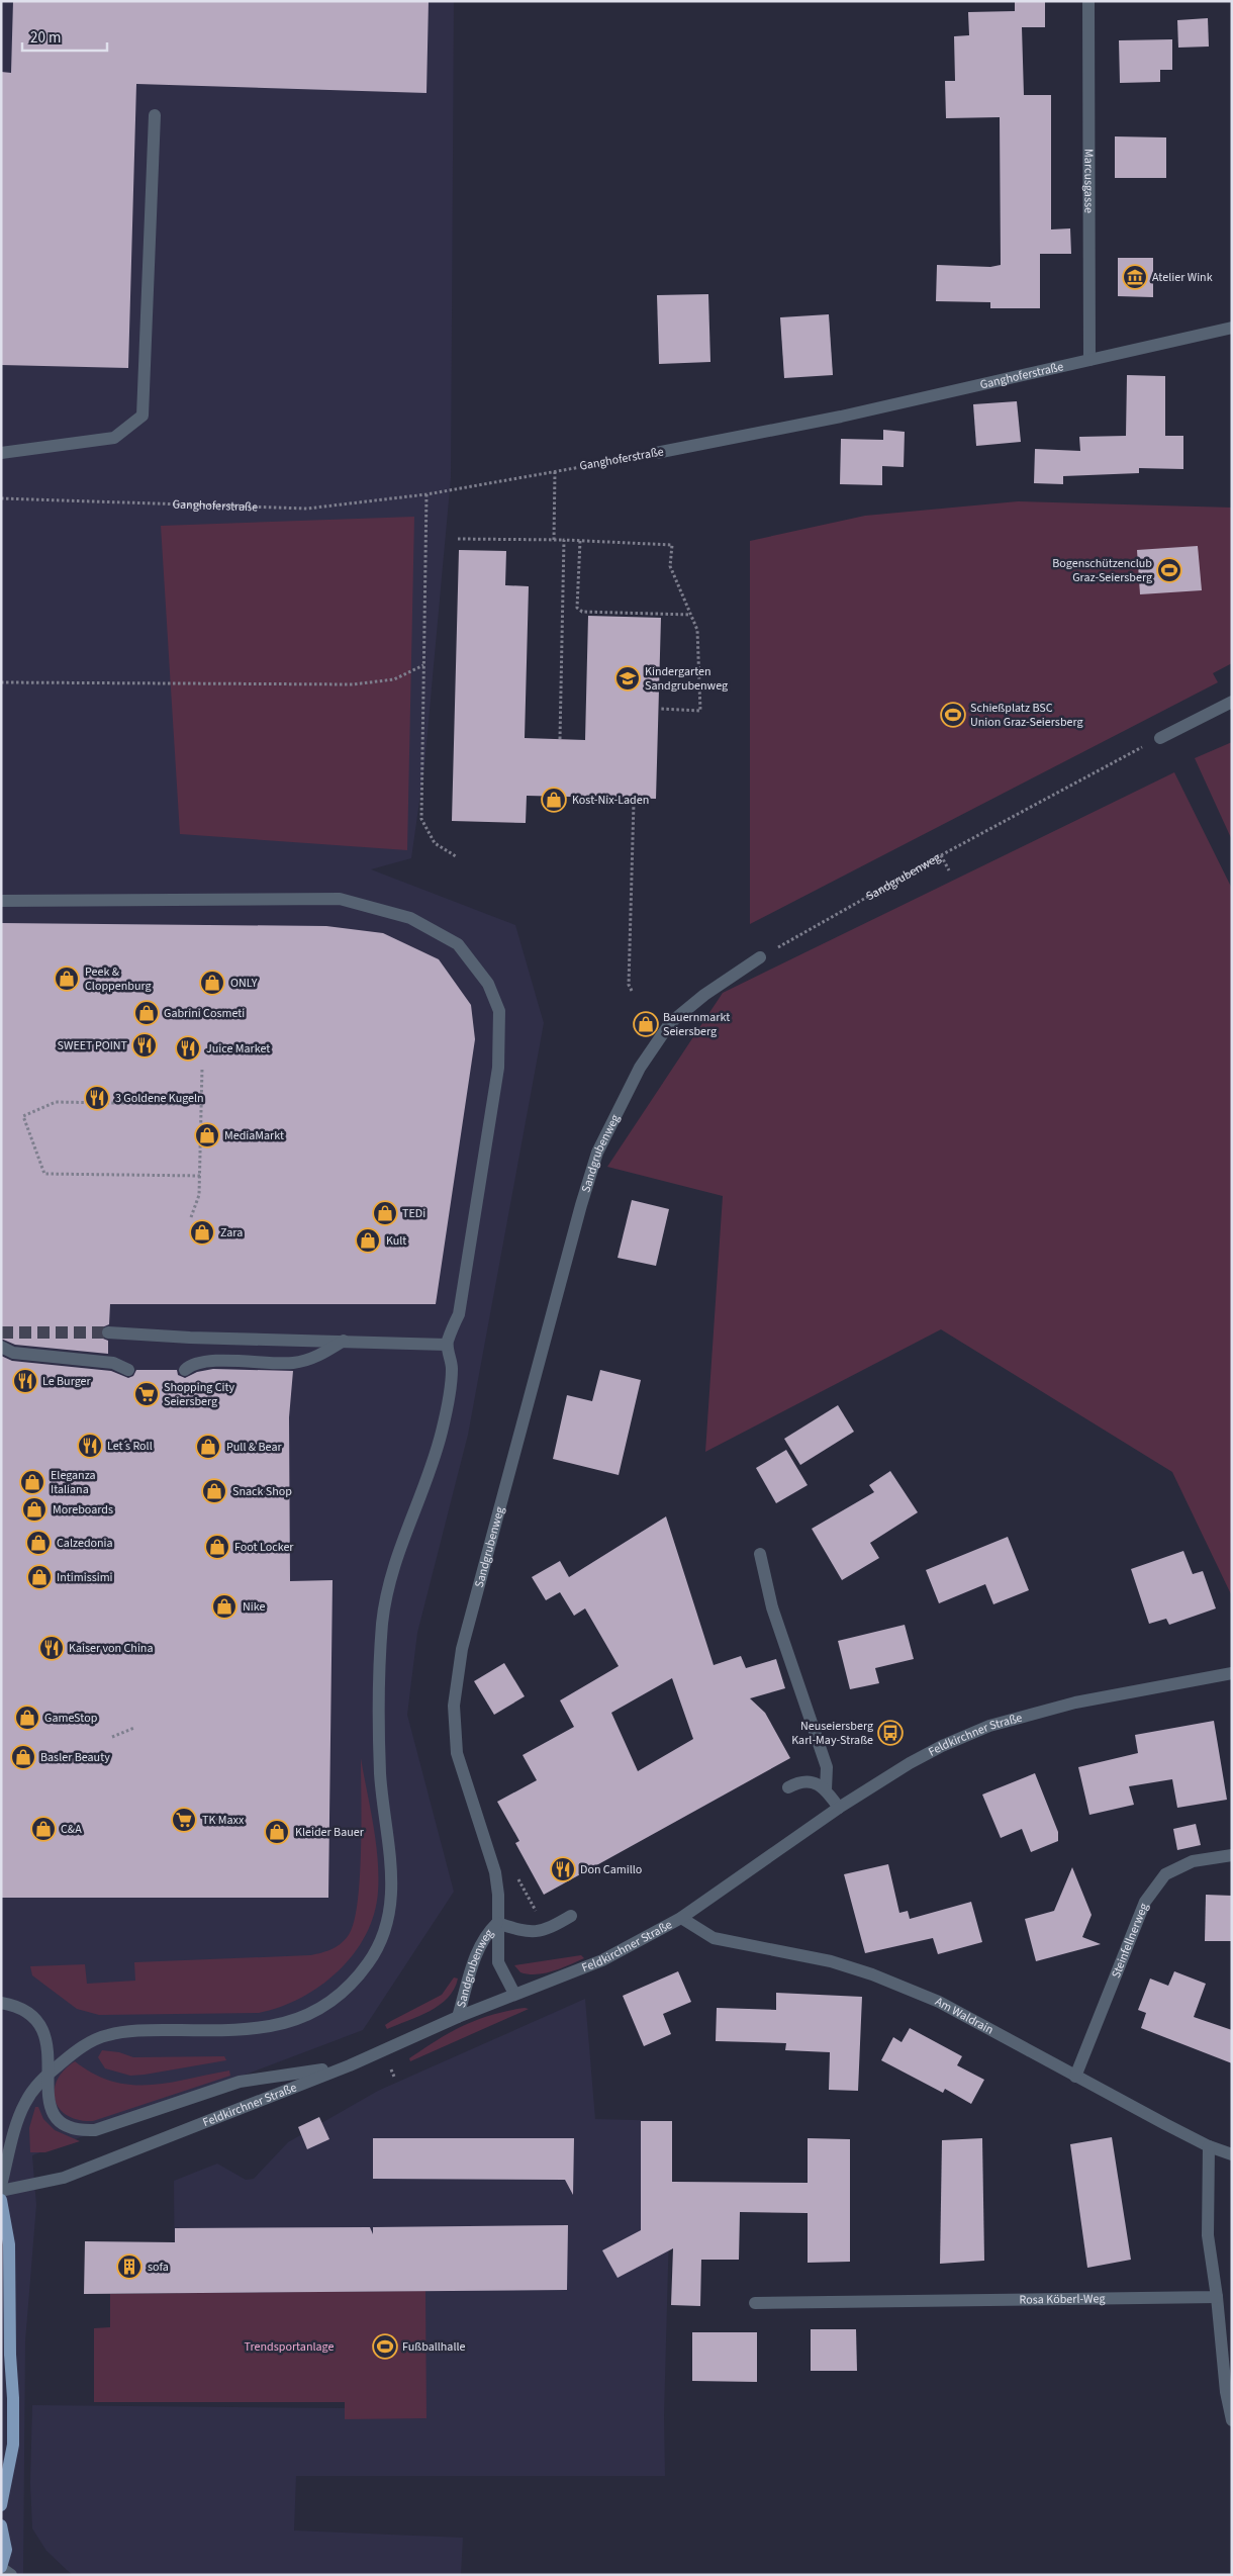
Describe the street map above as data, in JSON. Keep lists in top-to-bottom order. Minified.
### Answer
{"streets":{"street":["Marcusgasse","Ganghoferstraße","Sandgrubenweg","Feldkirchner Straße","Steinfellnerweg","Am Waldrain","Rosa Köberl-Weg"]},"crossings":[["Marcusgasse","Ganghoferstraße"],["Sandgrubenweg","Feldkirchner Straße"],["Feldkirchner Straße","Am Waldrain"],["Steinfellnerweg","Am Waldrain"]],"parks":["Trendsportanlage"],"places":{"museum":["Atelier Wink"],"sports":["Bogenschützenclub Graz-Seiersberg","Schießplatz BSC Union Graz-Seiersberg","Fußballhalle"],"school or university":["Kindergarten Sandgrubenweg"],"shop":["Kost-Nix-Laden","Peek & Cloppenburg","ONLY","Gabrini Cosmeti","Bauernmarkt Seiersberg","MediaMarkt","TEDi","Zara","Kult","Pull & Bear","Eleganza Italiana","Snack Shop","Moreboards","Calzedonia","Foot Locker","Intimissimi","Nike","GameStop","Basler Beauty","C&A","Kleider Bauer"],"restaurant":["SWEET POINT","Juice Market","3 Goldene Kugeln","Le Burger","Let ́s Roll","Kaiser von China","Don Camillo"],"supermarket":["Shopping City Seiersberg","TK Maxx"],"bus stop":["Neuseiersberg Karl-May-Straße"],"building":["sofa"]},"scale_bar":"20 m"}
